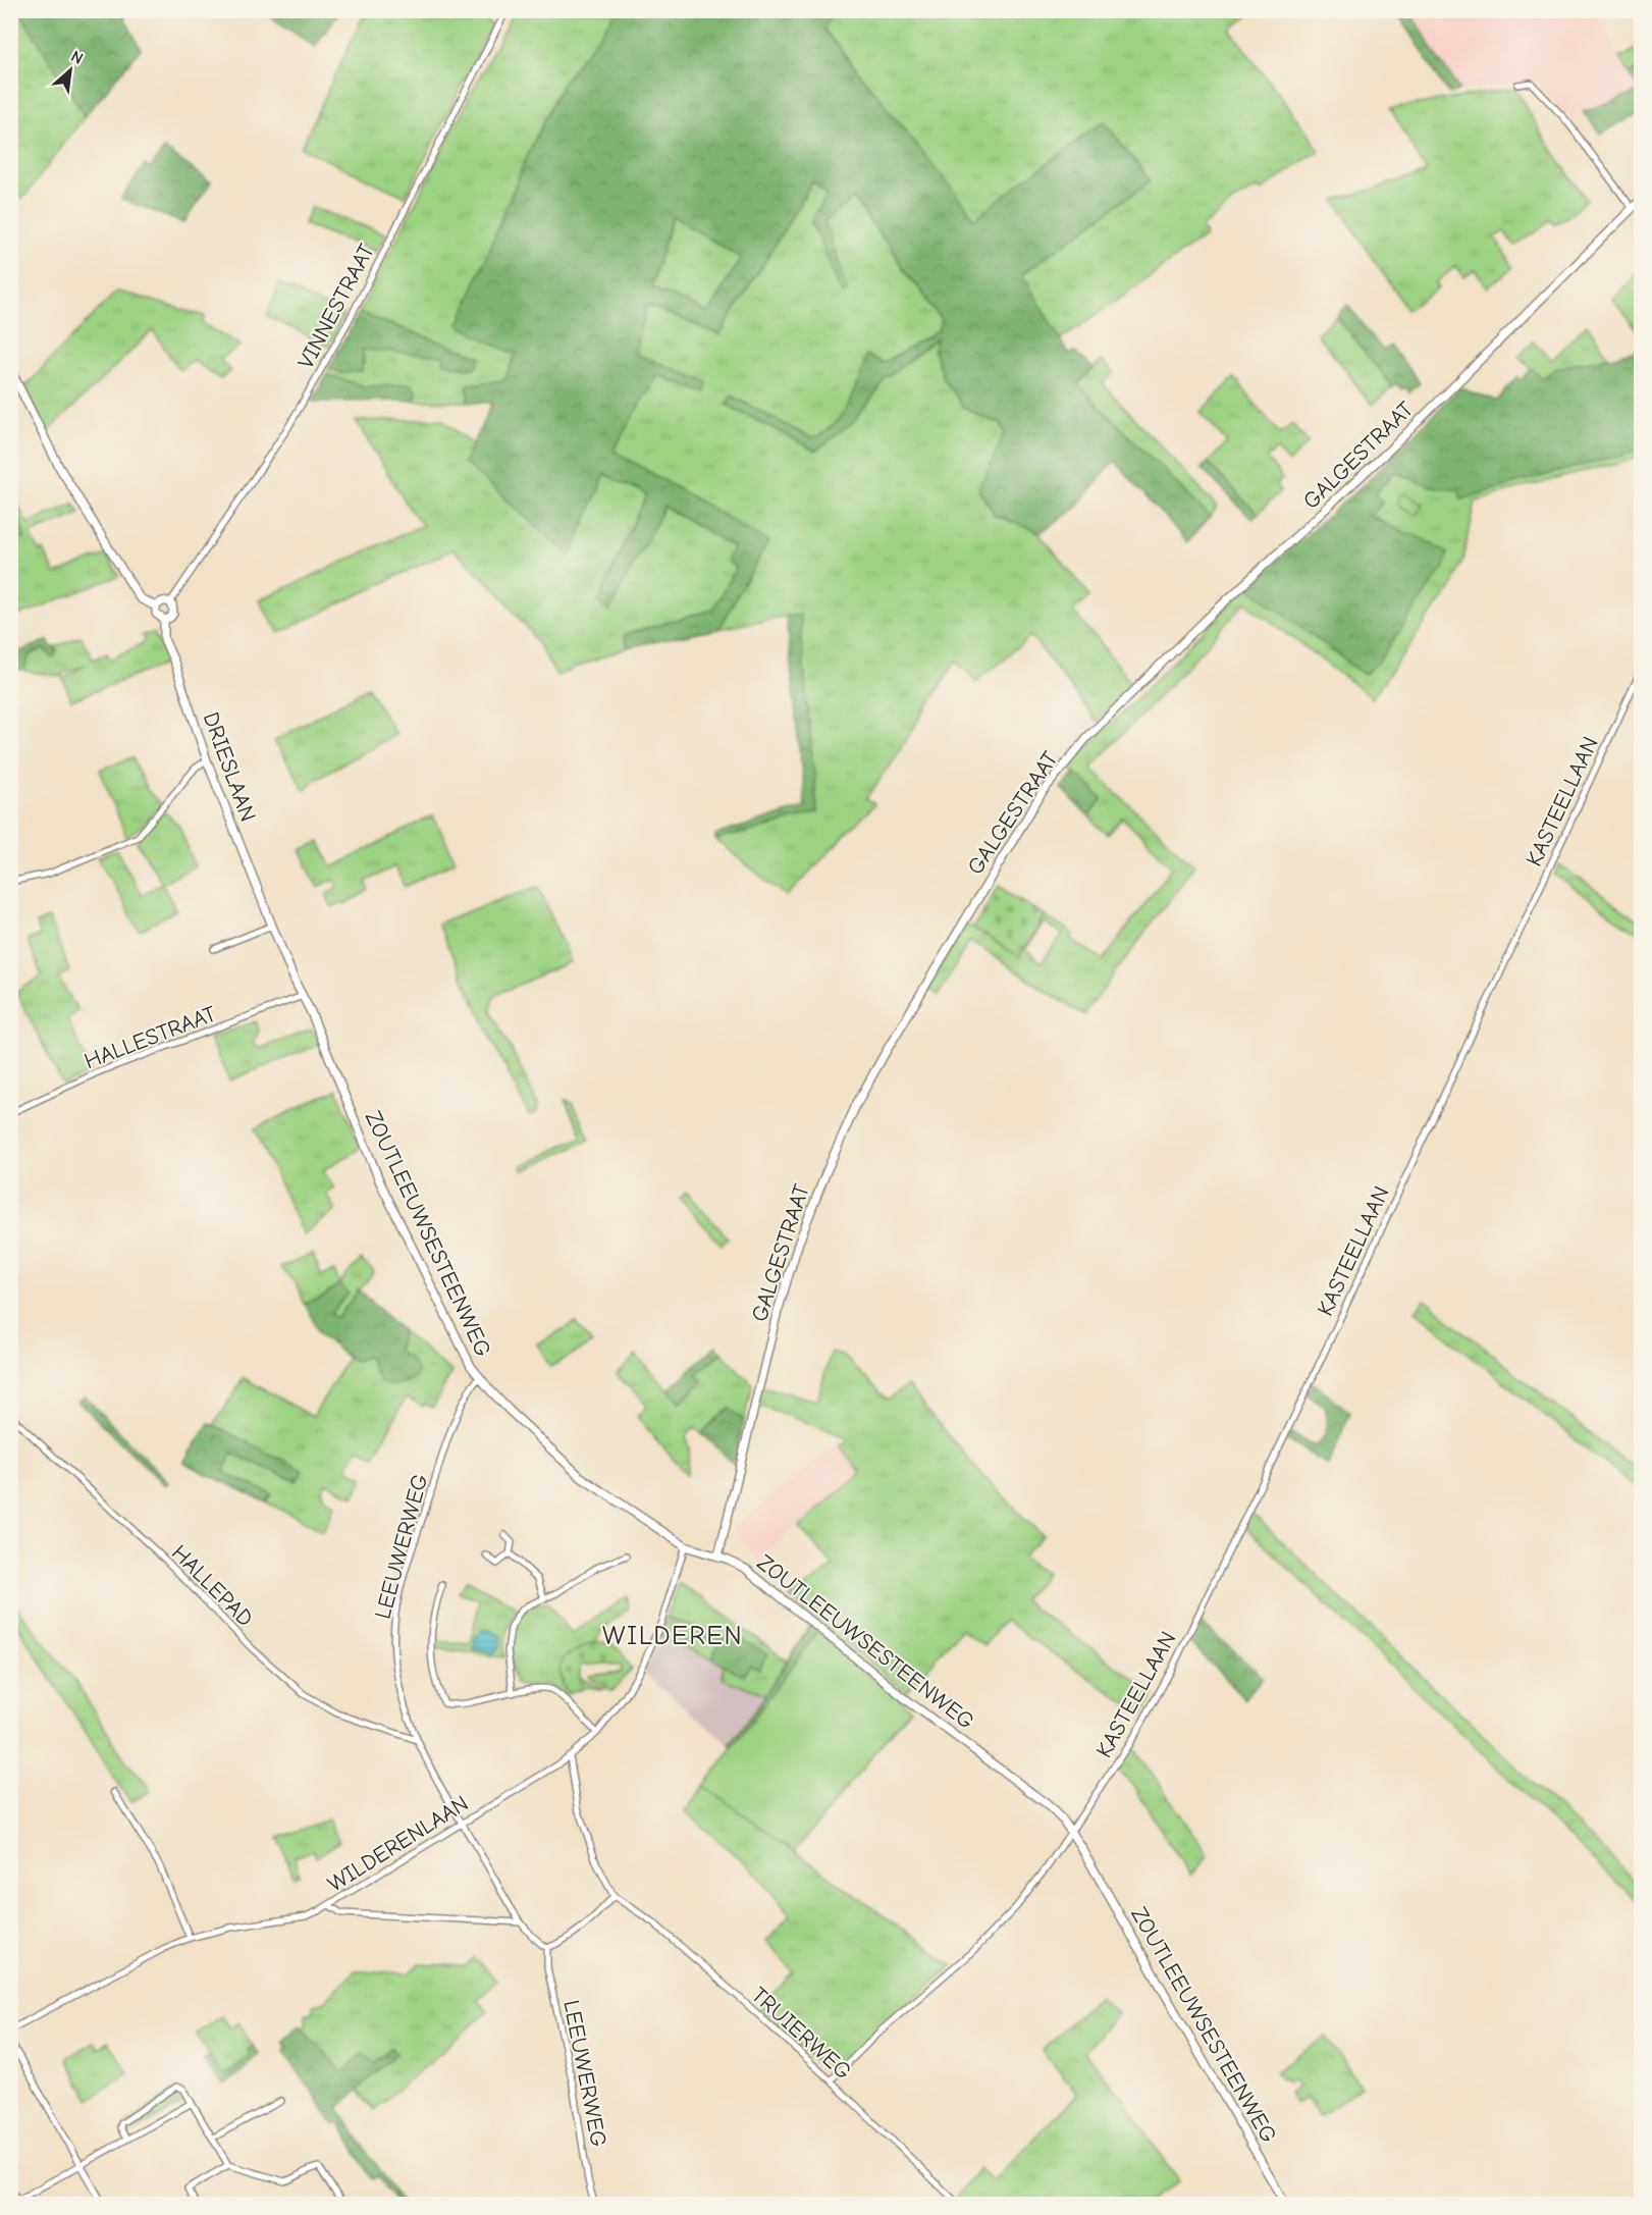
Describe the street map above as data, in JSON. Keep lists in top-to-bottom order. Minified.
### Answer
{"streets":{"street":["VINNESTRAAT","GALGESTRAAT","DRIESLAAN","KASTEELLAAN","HALLESTRAAT","ZOUTLEEUWSESTEENWEG","LEEUWERWEG","HALLEPAD","WILDERENLAAN","TRUIERWEG"]},"crossings":[["VINNESTRAAT","DRIESLAAN"],["GALGESTRAAT","ZOUTLEEUWSESTEENWEG"],["DRIESLAAN","HALLESTRAAT"],["DRIESLAAN","ZOUTLEEUWSESTEENWEG"],["KASTEELLAAN","ZOUTLEEUWSESTEENWEG"],["KASTEELLAAN","TRUIERWEG"],["HALLESTRAAT","ZOUTLEEUWSESTEENWEG"],["ZOUTLEEUWSESTEENWEG","LEEUWERWEG"],["ZOUTLEEUWSESTEENWEG","WILDERENLAAN"],["LEEUWERWEG","HALLEPAD"],["LEEUWERWEG","WILDERENLAAN"]],"districts":["WILDEREN"],"north":"top right"}
